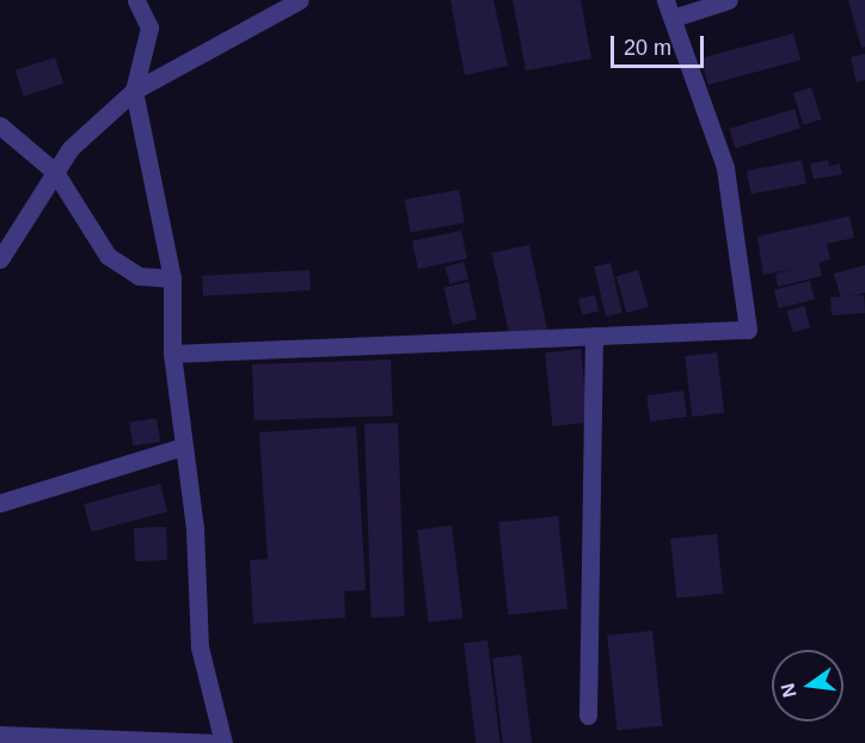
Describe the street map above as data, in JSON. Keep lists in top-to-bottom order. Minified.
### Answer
{"scale_bar":"20 m","north":"left"}
